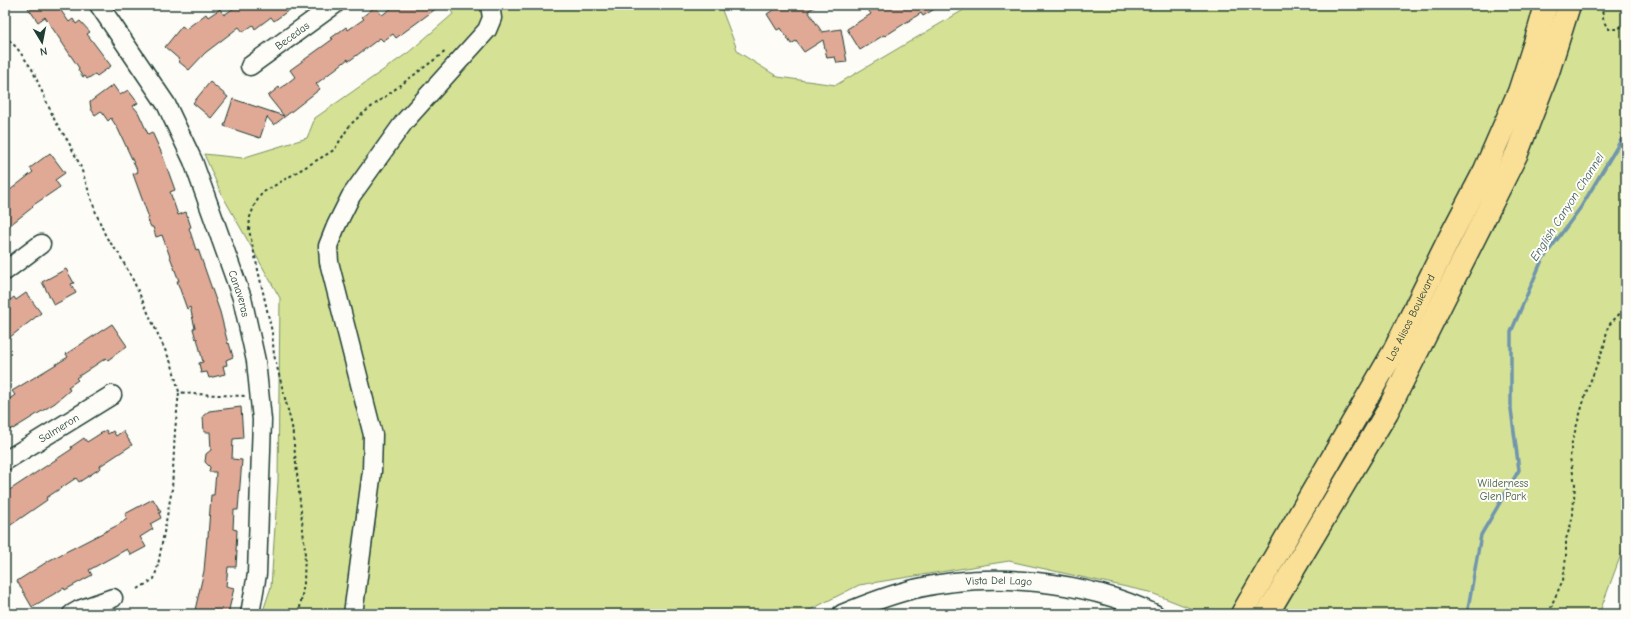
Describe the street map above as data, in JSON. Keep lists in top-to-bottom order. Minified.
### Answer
{"streets":{"main road":["Los Alisos Boulevard"],"street":["Becedas","Canaveras","Salmeron","Vista Del Lago"]},"water":["English Canyon Channel"],"parks":["Wilderness Glen Park"],"north":"bottom"}
